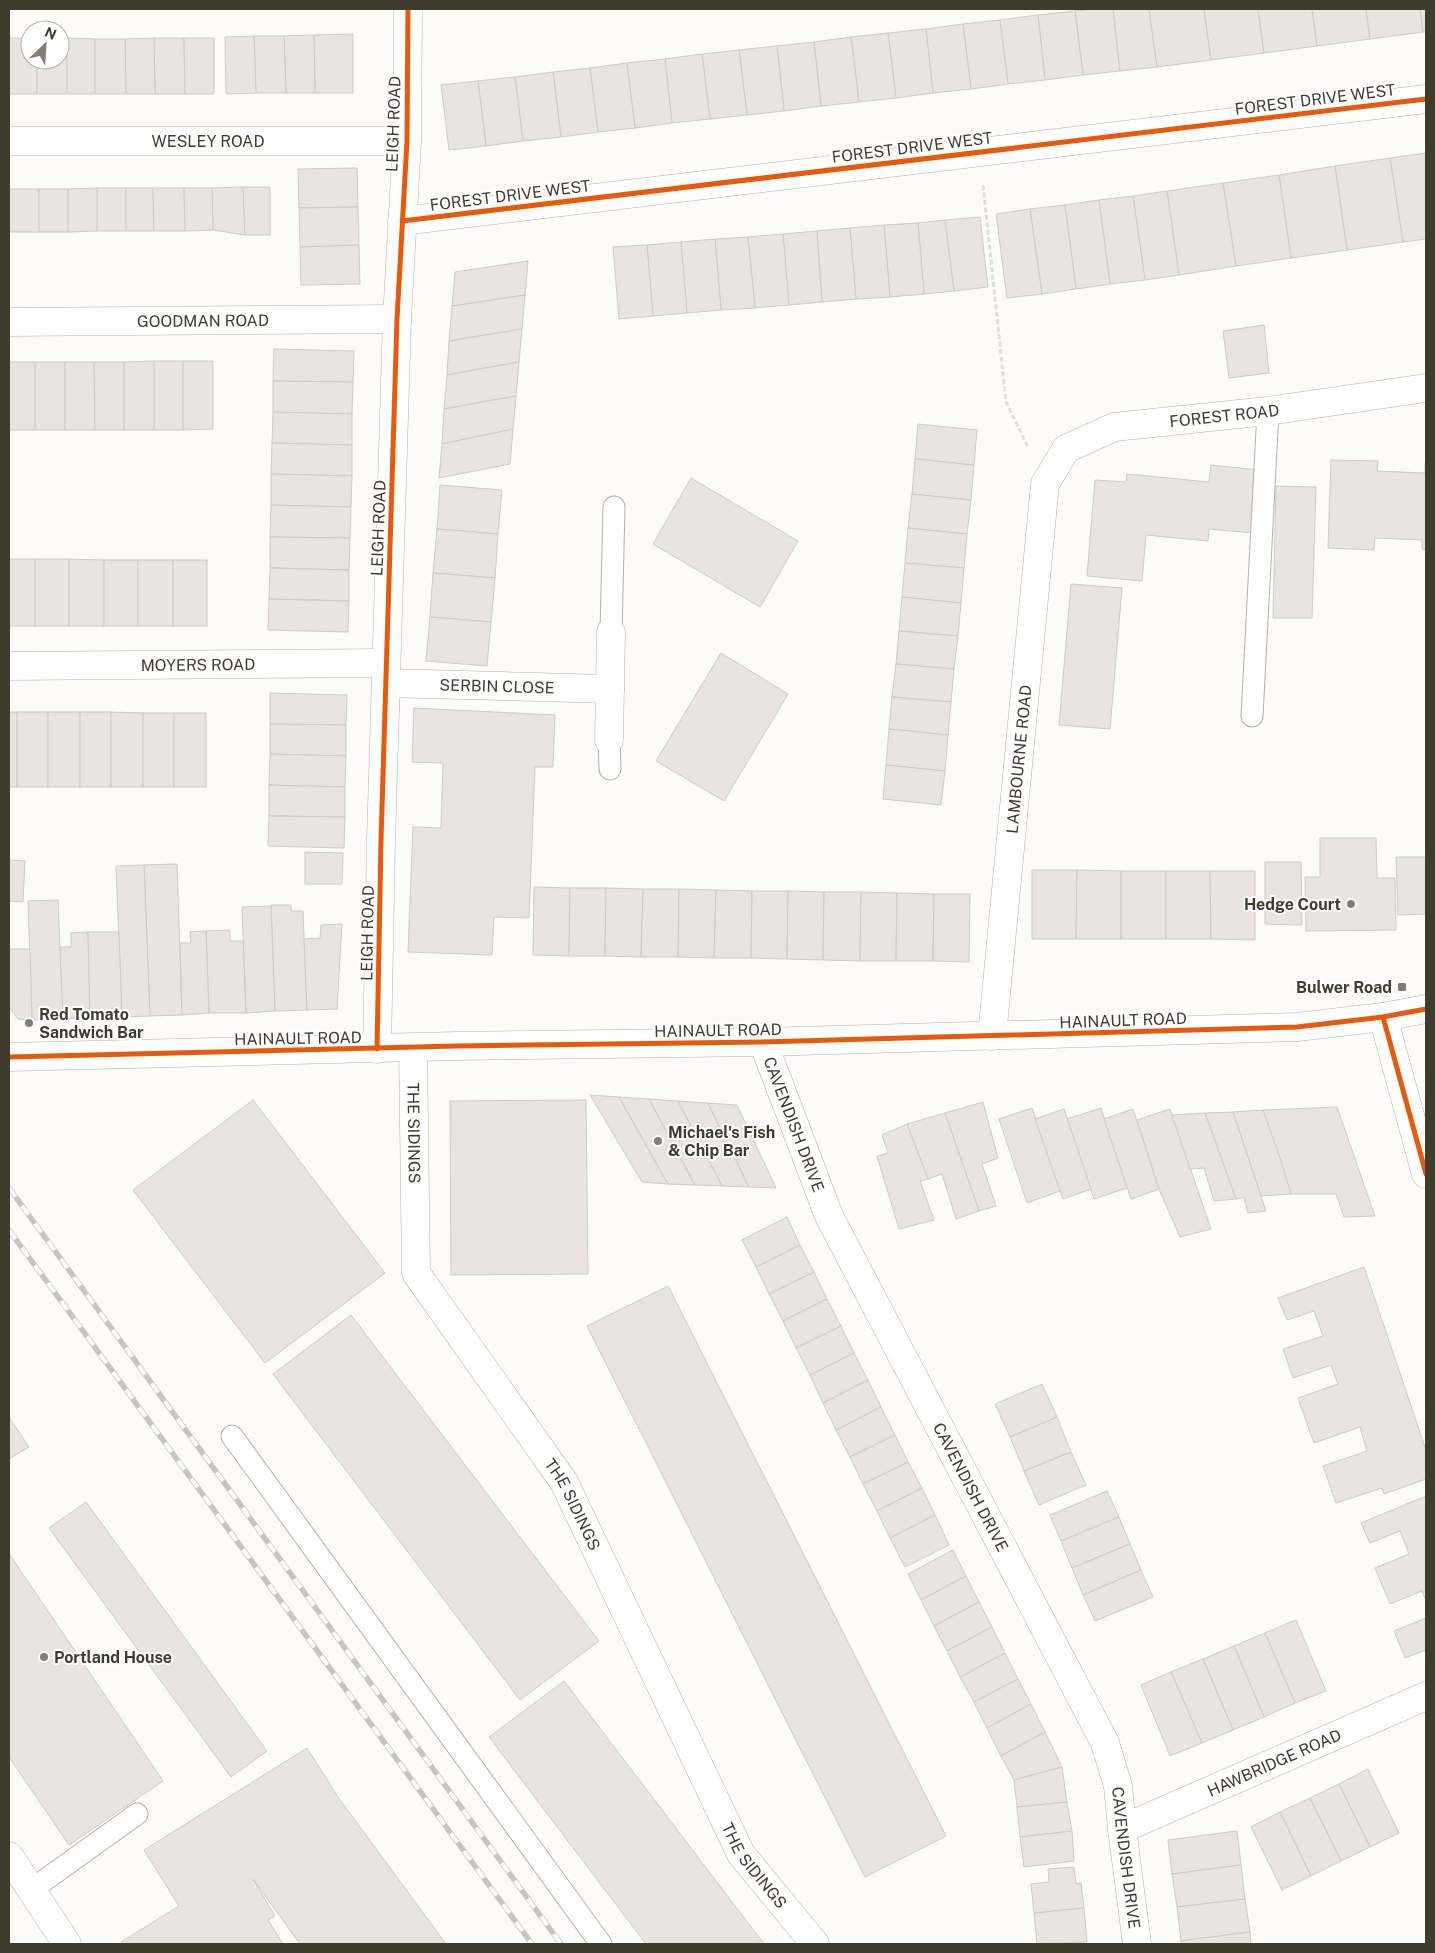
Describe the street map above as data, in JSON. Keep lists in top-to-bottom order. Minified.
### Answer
{"streets":{"street":["FOREST DRIVE WEST","LEIGH ROAD","WESLEY ROAD","GOODMAN ROAD","FOREST ROAD","MOYERS ROAD","SERBIN CLOSE","LAMBOURNE ROAD","HAINAULT ROAD","CAVENDISH DRIVE","THE SIDINGS","HAWBRIDGE ROAD"]},"crossings":[["FOREST DRIVE WEST","LEIGH ROAD"],["LEIGH ROAD","WESLEY ROAD"],["LEIGH ROAD","GOODMAN ROAD"],["LEIGH ROAD","MOYERS ROAD"],["LEIGH ROAD","SERBIN CLOSE"],["LEIGH ROAD","HAINAULT ROAD"],["FOREST ROAD","LAMBOURNE ROAD"],["MOYERS ROAD","SERBIN CLOSE"],["LAMBOURNE ROAD","HAINAULT ROAD"],["HAINAULT ROAD","CAVENDISH DRIVE"],["HAINAULT ROAD","THE SIDINGS"],["CAVENDISH DRIVE","HAWBRIDGE ROAD"]],"places":{"other":["Hedge Court","Red Tomato Sandwich Bar","Michael's Fish & Chip Bar","Portland House"],"transit":["Bulwer Road"]},"north":"top right"}
